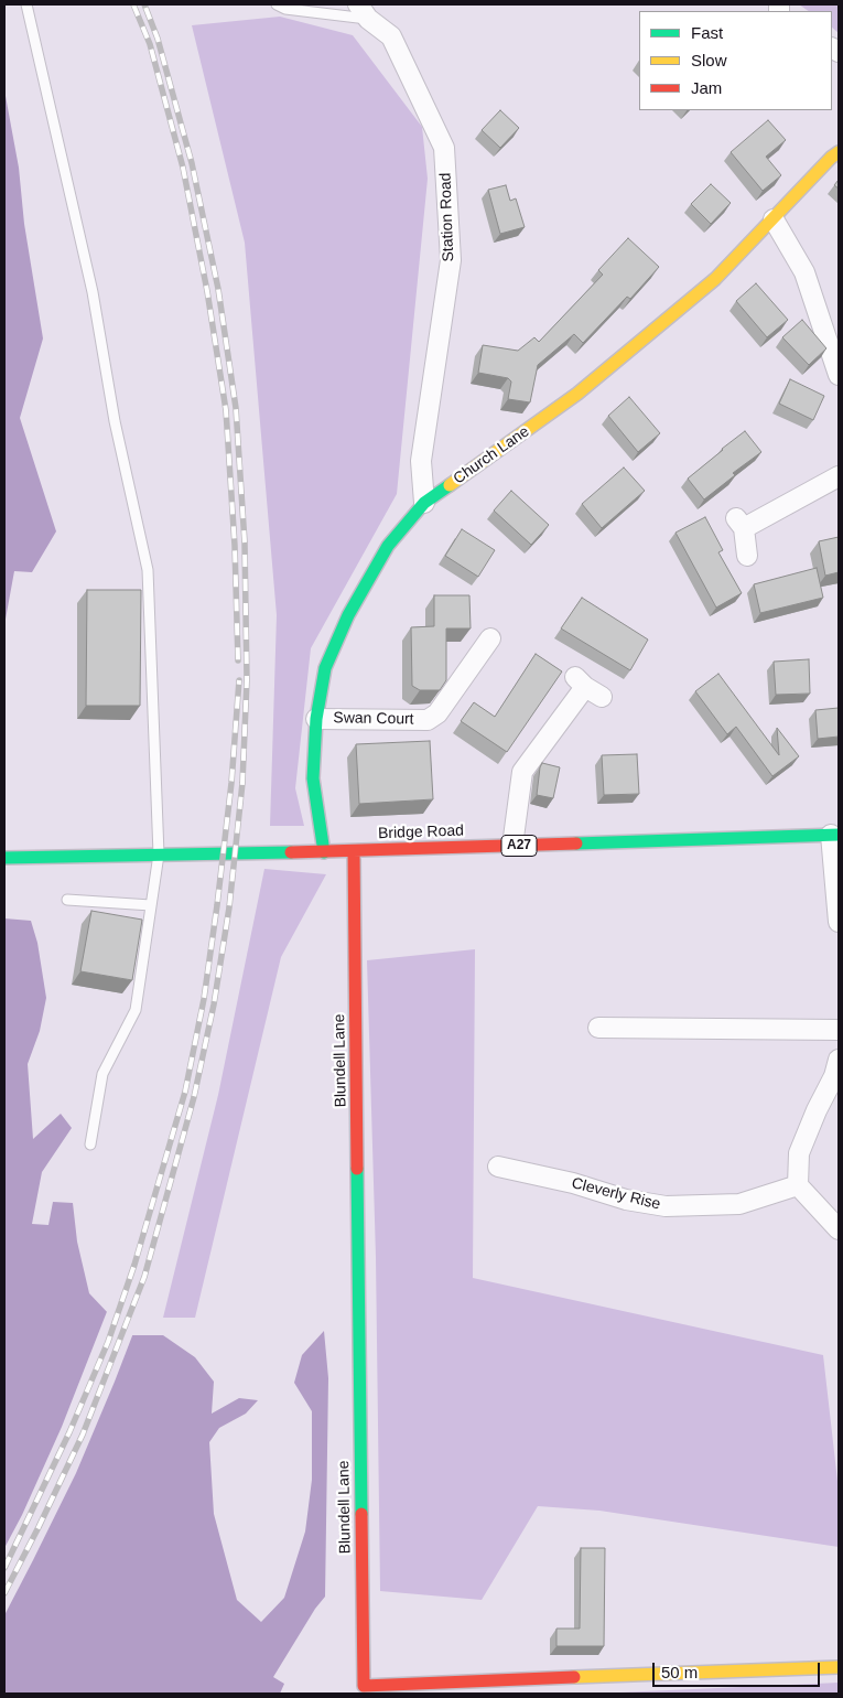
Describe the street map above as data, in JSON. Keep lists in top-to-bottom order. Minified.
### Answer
{"streets":{"street":["Station Road","Church Lane","Swan Court","Bridge Road","A27","Blundell Lane","Cleverly Rise"]},"crossings":[["Station Road","Church Lane"],["Church Lane","Swan Court"],["Church Lane","Bridge Road"],["Bridge Road","Blundell Lane"]],"legend":["Fast","Slow","Jam"],"scale_bar":"50 m"}
